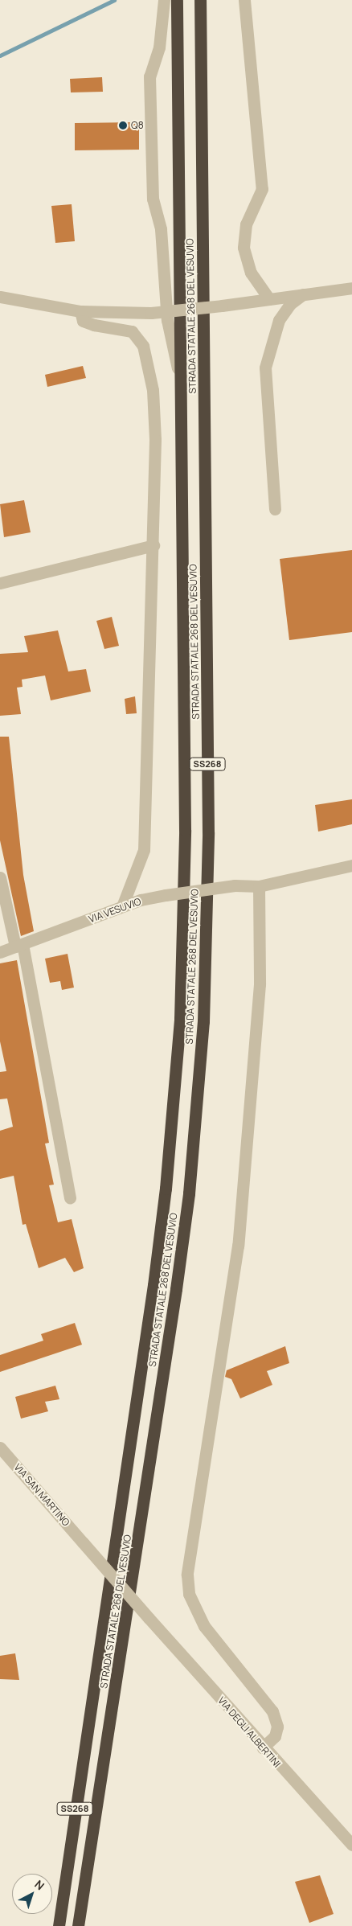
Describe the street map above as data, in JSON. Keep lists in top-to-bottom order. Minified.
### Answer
{"streets":{"highway":["STRADA STATALE 268 DEL VESUVIO","SS268"],"street":["VIA VESUVIO","VIA SAN MARTINO","VIA DEGLI ALBERTINI"]},"crossings":[["VIA SAN MARTINO","VIA DEGLI ALBERTINI"]],"places":["Q8"],"north":"top right"}
